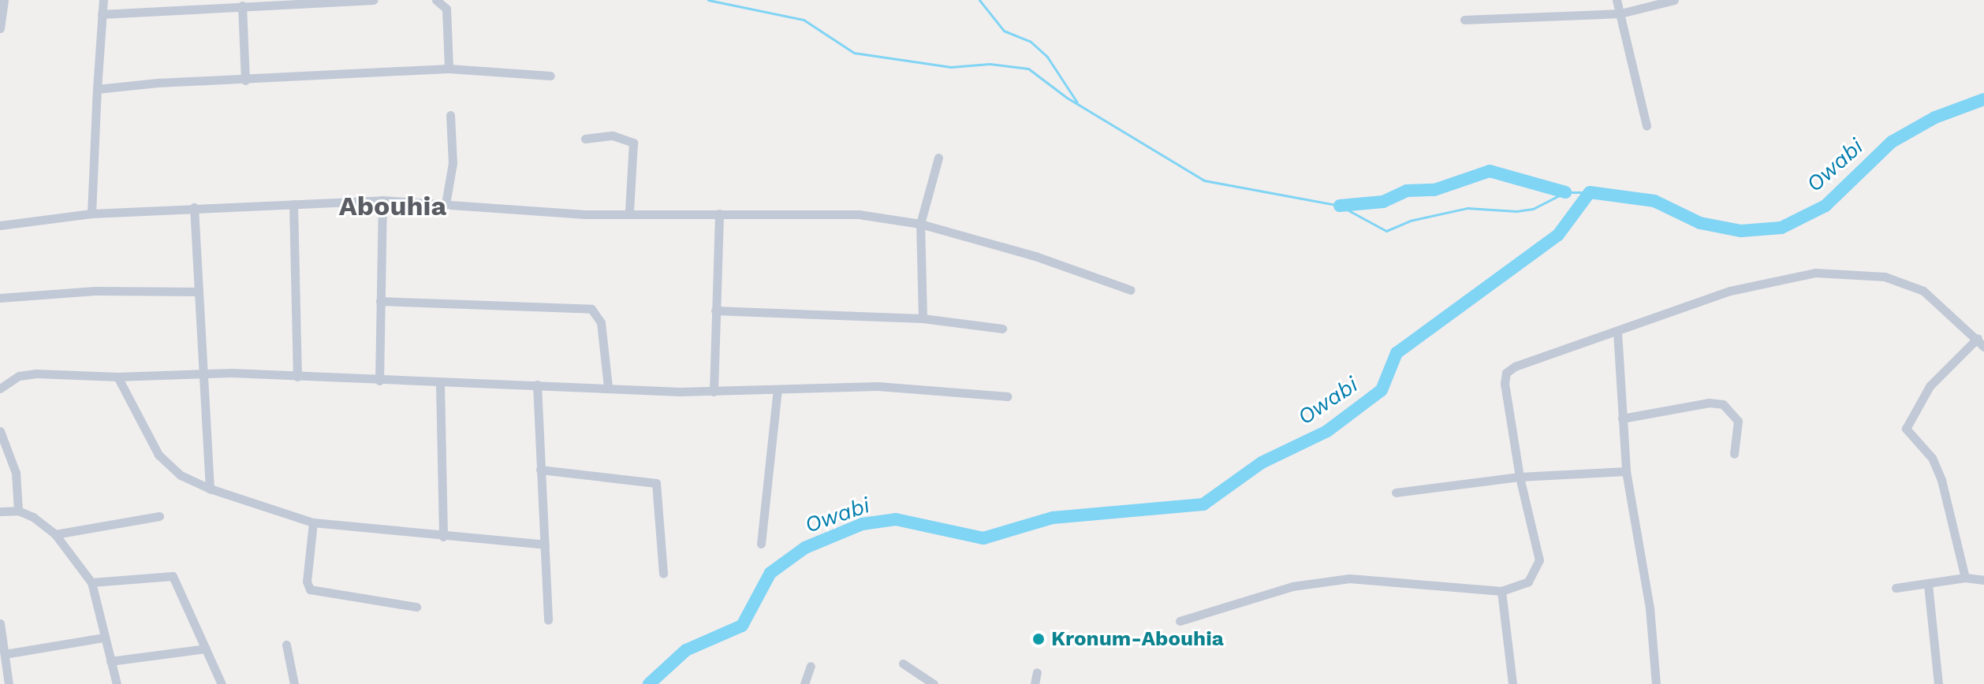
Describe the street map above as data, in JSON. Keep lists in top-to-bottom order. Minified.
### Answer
{"districts":["Abouhia"],"water":["Owabi"],"places":["Kronum-Abouhia"]}
